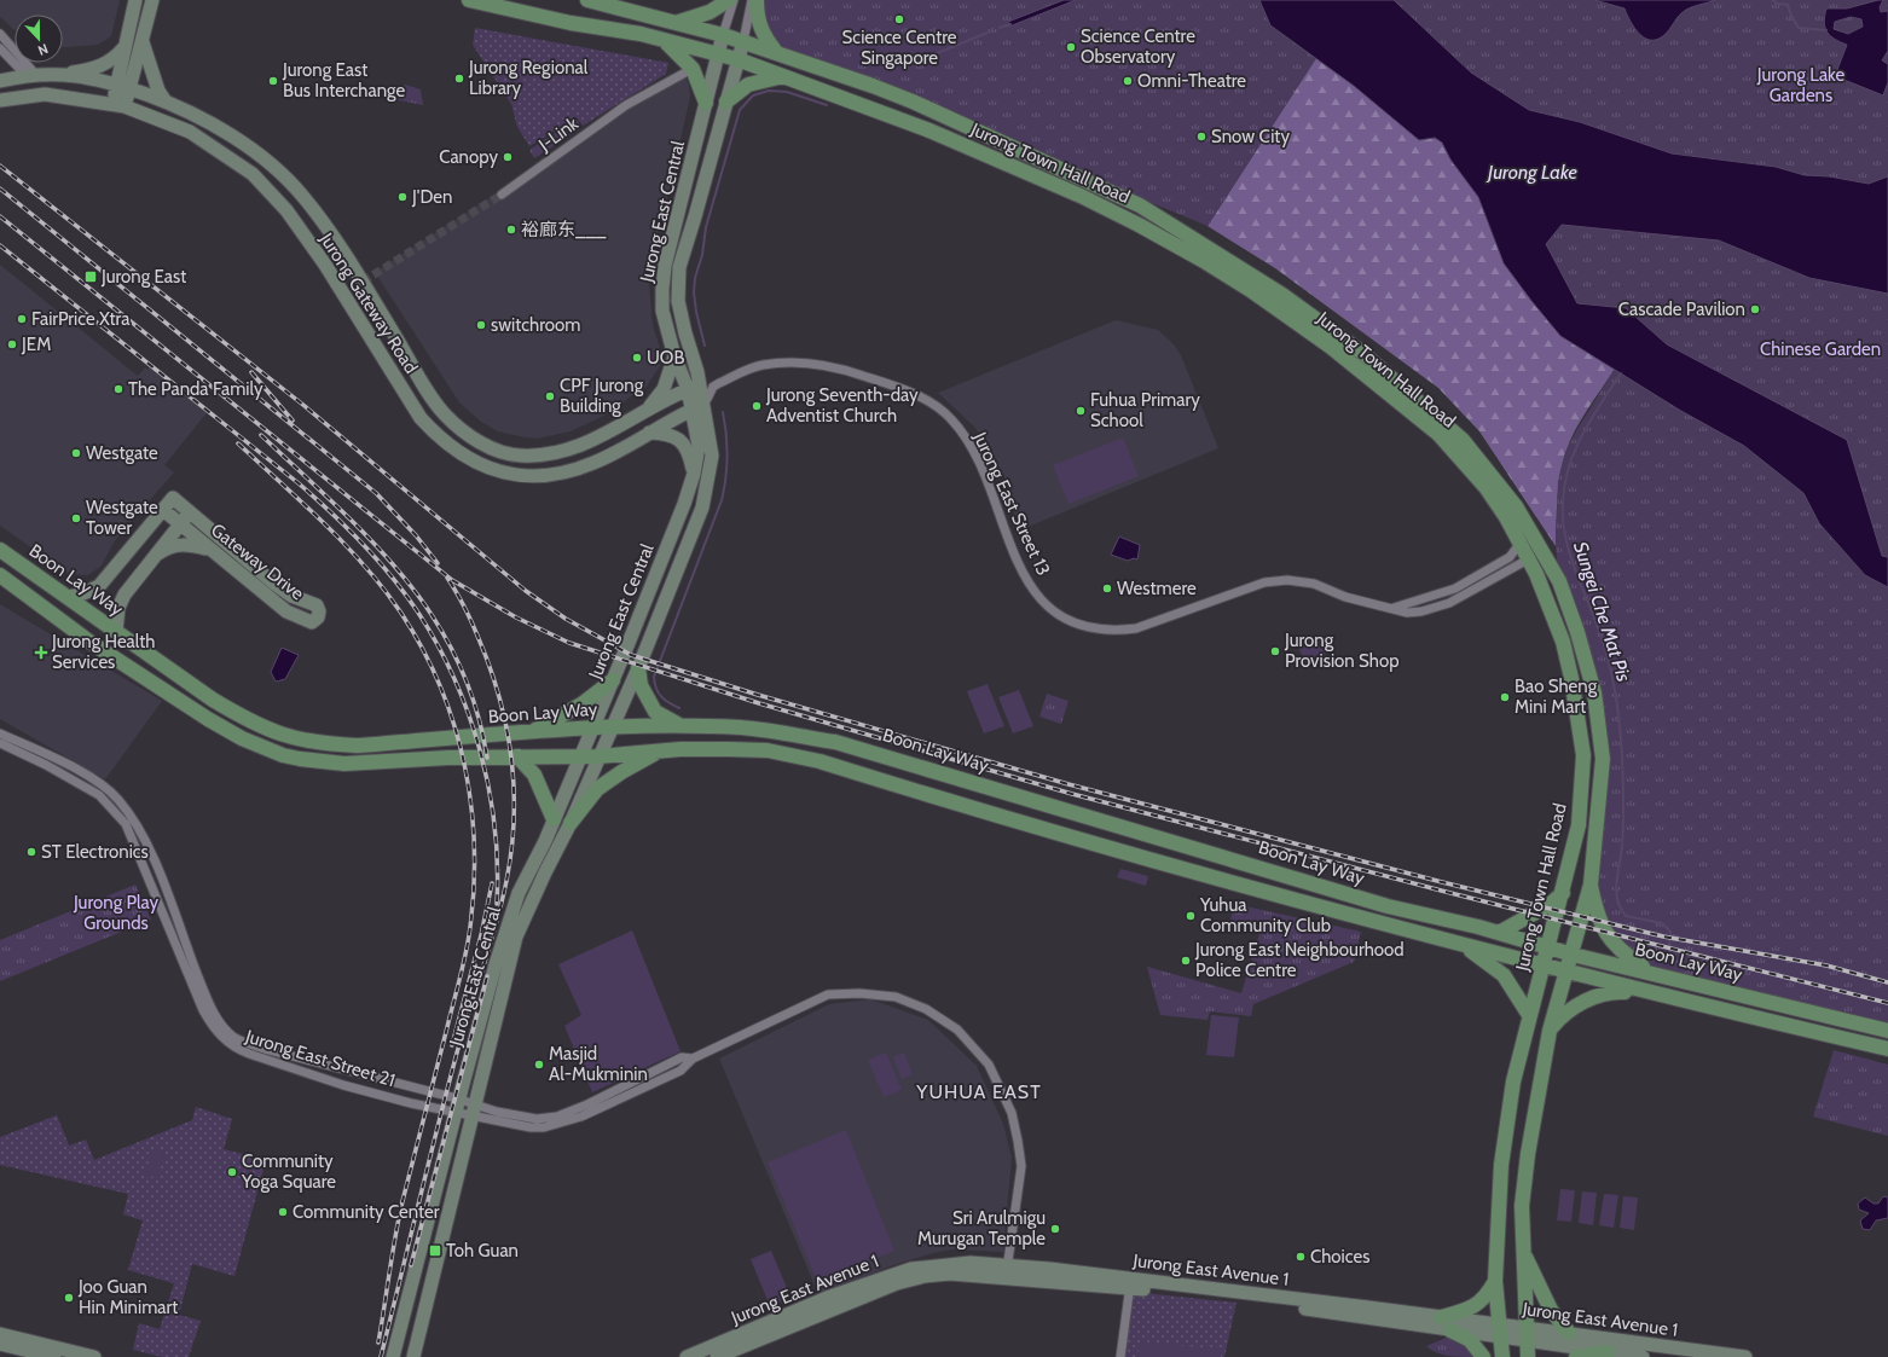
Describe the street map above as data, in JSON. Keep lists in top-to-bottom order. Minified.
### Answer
{"streets":{"main road":["Jurong Town Hall Road","Jurong East Central","Jurong Gateway Road","Gateway Drive","Boon Lay Way","Jurong East Avenue 1"],"street":["J-Link","Jurong East Street 13","Jurong East Street 21"]},"crossings":[["Jurong Town Hall Road","Jurong East Central"],["Jurong Town Hall Road","Jurong East Street 13"],["Jurong Town Hall Road","Boon Lay Way"],["Jurong Town Hall Road","Jurong East Avenue 1"],["Jurong East Central","Jurong Gateway Road"],["Jurong East Central","Jurong East Street 13"],["Jurong East Central","Boon Lay Way"],["Jurong East Central","Jurong East Street 21"],["Jurong Gateway Road","Jurong East Street 13"],["Gateway Drive","Boon Lay Way"],["Jurong East Street 21","Jurong East Avenue 1"]],"districts":["YUHUA EAST"],"water":["Jurong Lake","Sungei Che Mat Pis"],"parks":["Jurong Lake Gardens","Chinese Garden","Jurong Play Grounds"],"places":{"other":["Science Centre Singapore","Science Centre Observatory","Jurong Regional Library","Jurong East Bus Interchange","Omni-Theatre","Snow City","Canopy","J'Den","裕廊东___","Cascade Pavilion","FairPrice Xtra","switchroom","JEM","UOB","The Panda Family","CPF Jurong Building","Jurong Seventh-day Adventist Church","Fuhua Primary School","Westgate","Westgate Tower","Westmere","Jurong Provision Shop","Bao Sheng Mini Mart","ST Electronics","Yuhua Community Club","Jurong East Neighbourhood Police Centre","Masjid Al-Mukminin","Community Yoga Square","Community Center","Sri Arulmigu Murugan Temple","Choices","Joo Guan Hin Minimart"],"transit":["Jurong East","Toh Guan"],"health":["Jurong Health Services"]},"north":"bottom"}
